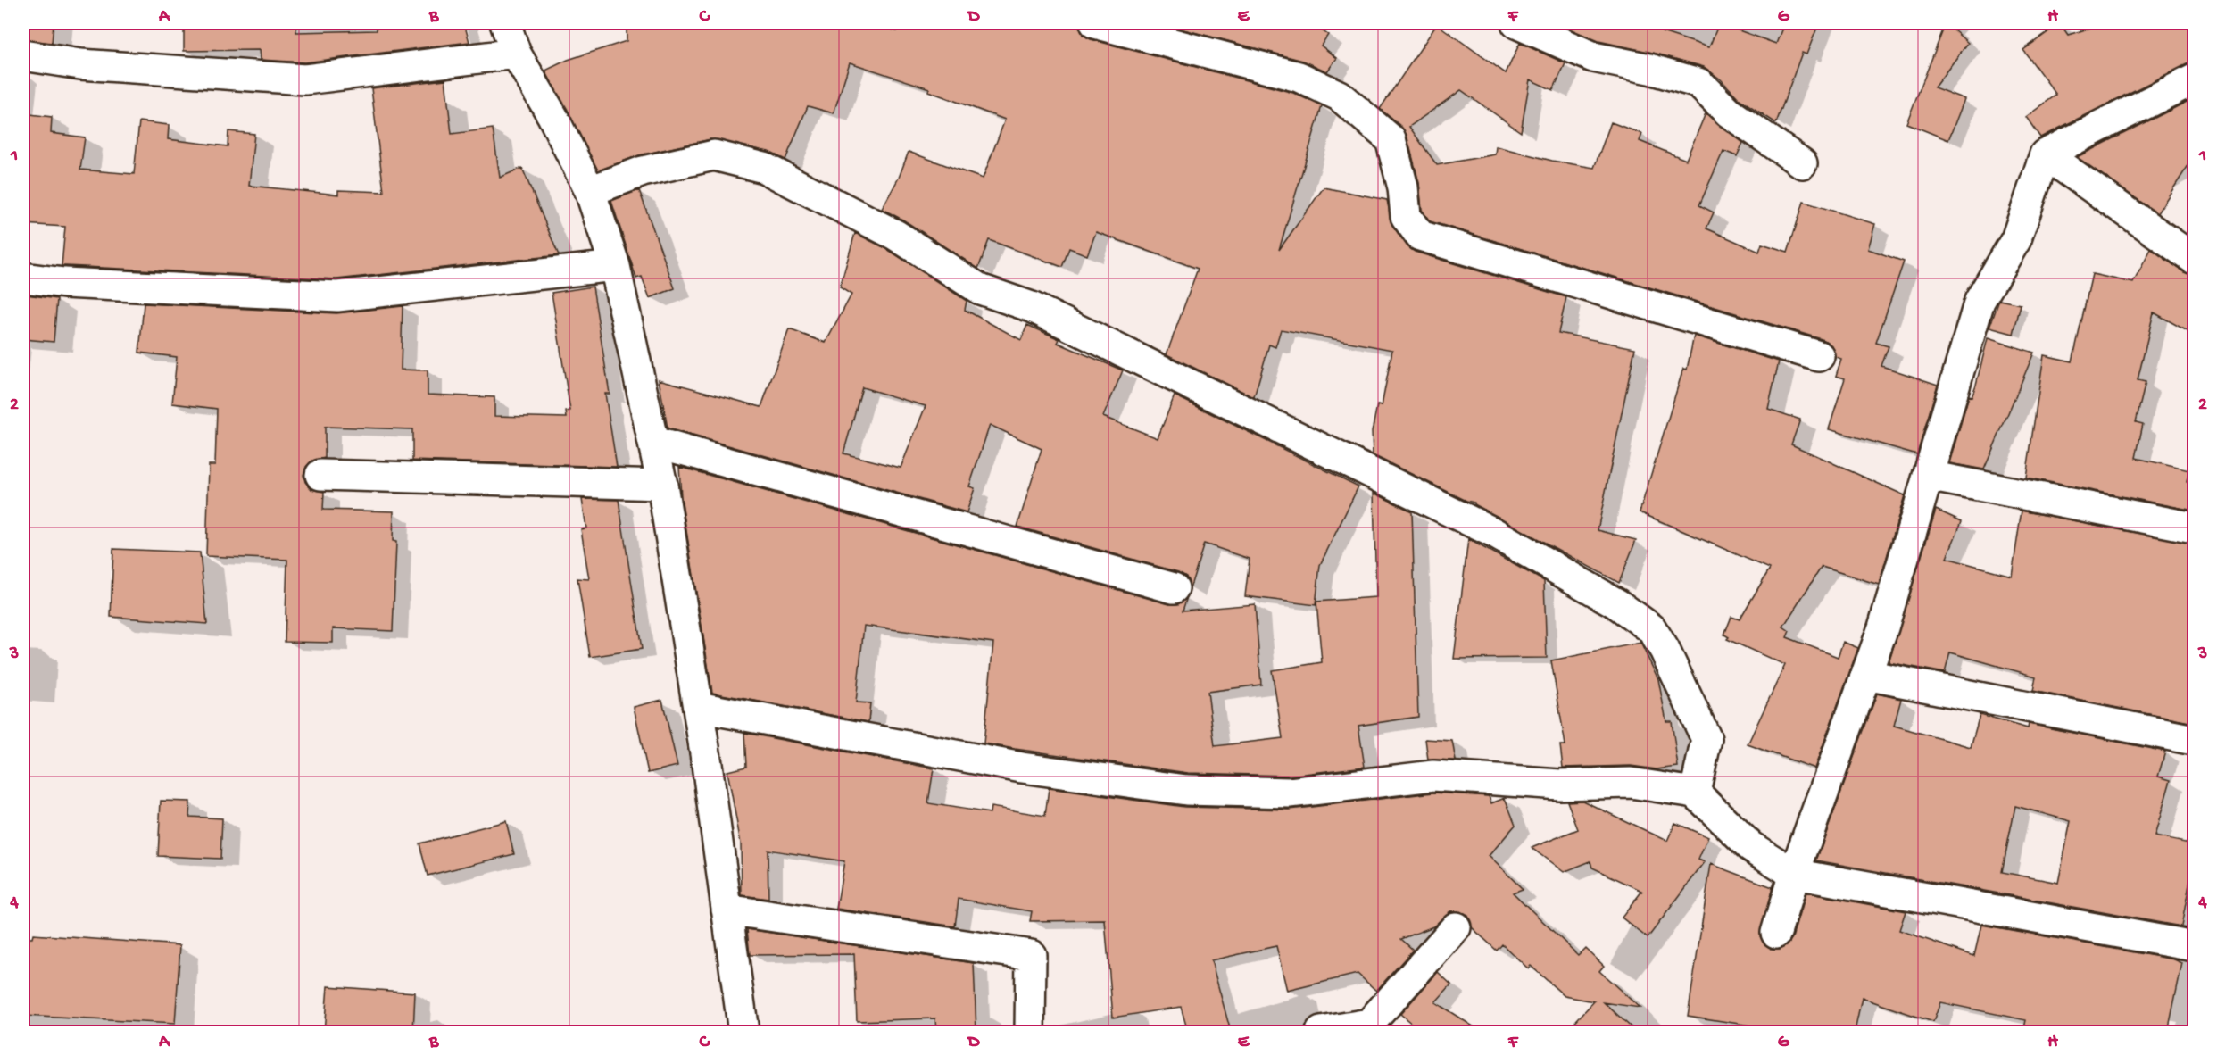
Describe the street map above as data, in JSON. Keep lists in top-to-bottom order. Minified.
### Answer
{"grid":{"columns":["A","B","C","D","E","F","G","H"],"rows":["1","2","3","4"]}}
